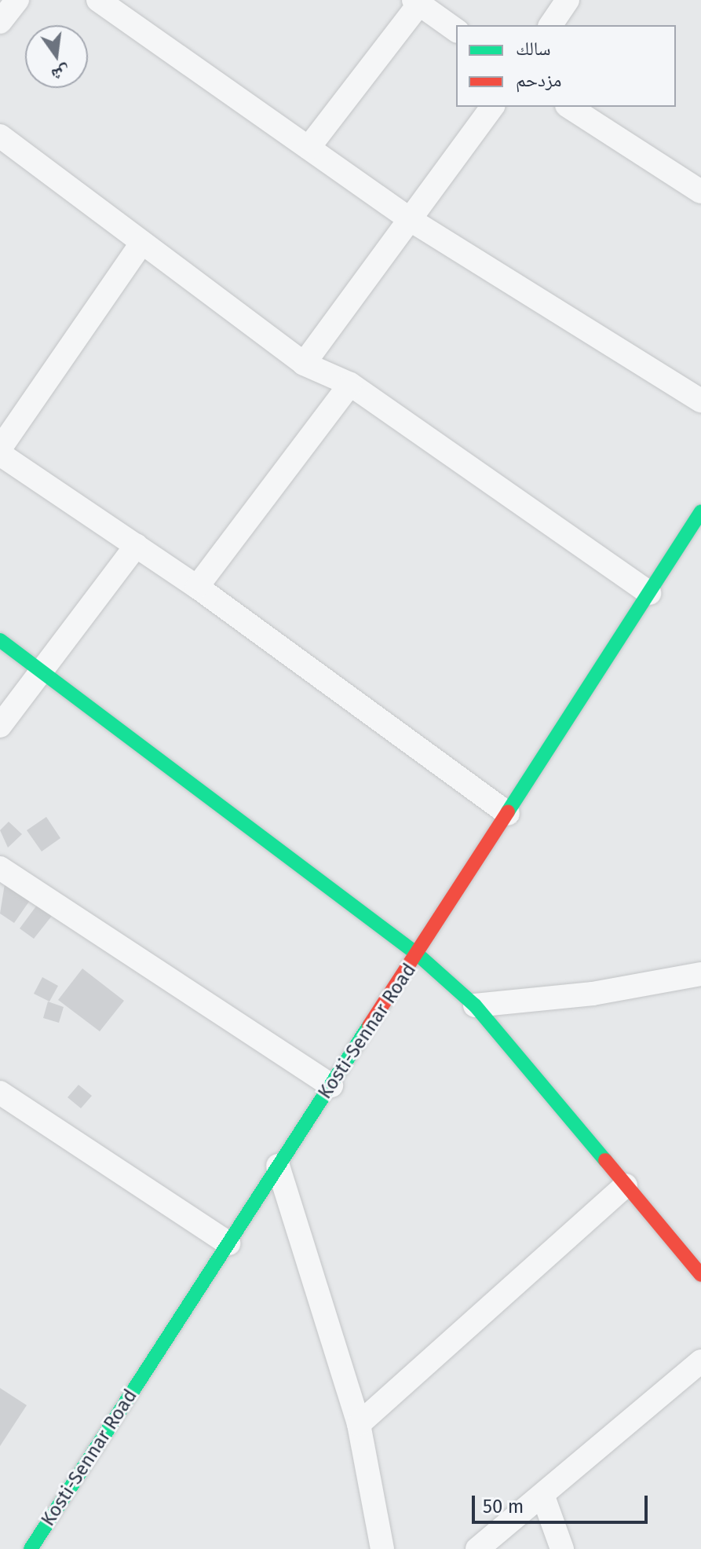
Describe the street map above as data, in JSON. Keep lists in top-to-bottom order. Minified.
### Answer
{"streets":{"main road":["Kosti-Sennar Road"]},"legend":["سالك","مزدحم"],"scale_bar":"50 m","north":"bottom"}
